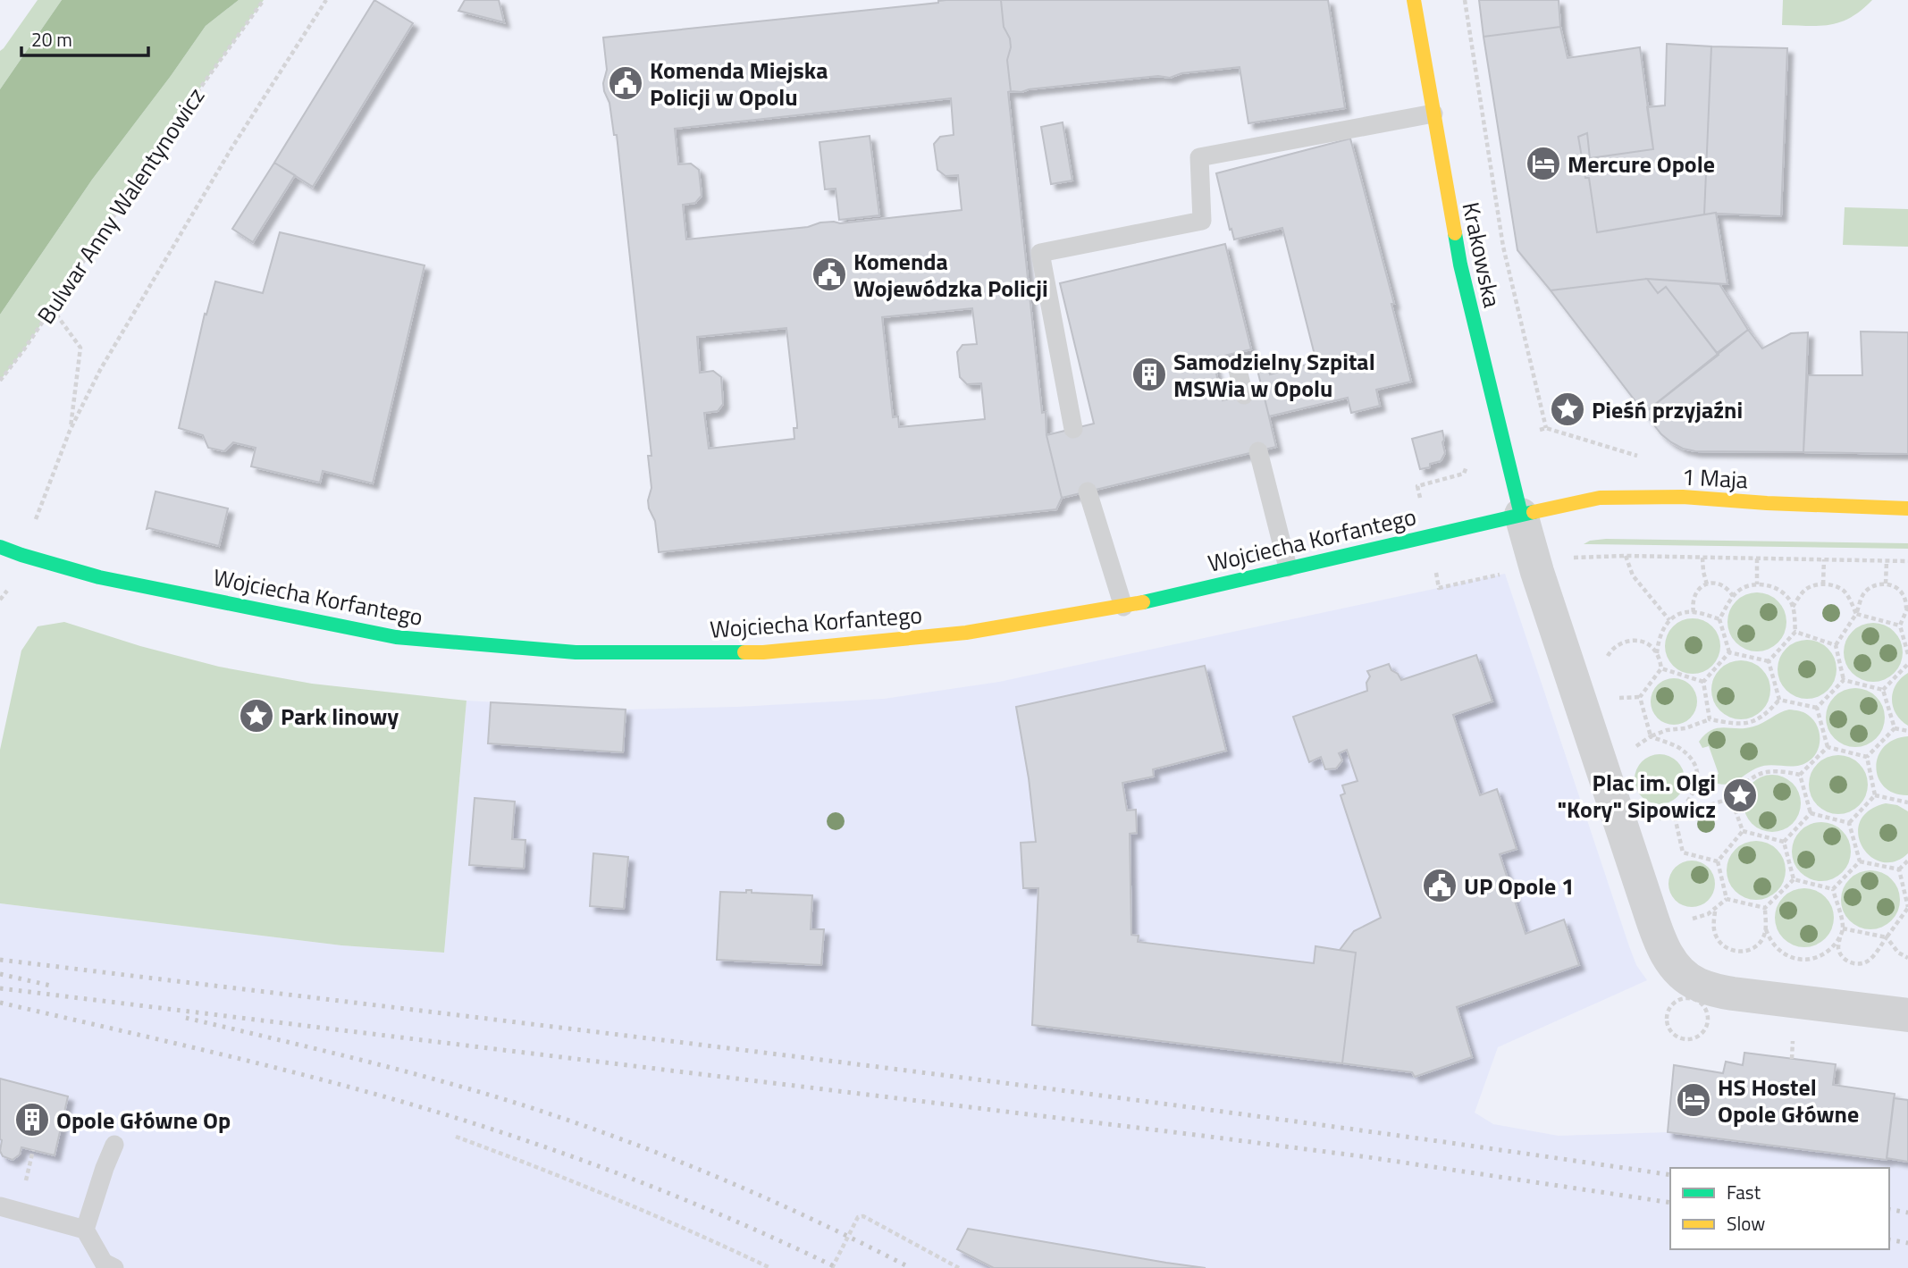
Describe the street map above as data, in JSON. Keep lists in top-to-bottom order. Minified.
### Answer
{"streets":{"street":["Krakowska","1 Maja","Wojciecha Korfantego"],"path":["Bulwar Anny Walentynowicz"]},"crossings":[["Krakowska","1 Maja"],["Krakowska","Wojciecha Korfantego"],["1 Maja","Wojciecha Korfantego"]],"places":{"public building":["Komenda Miejska Policji w Opolu","Komenda Wojewódzka Policji","UP Opole 1"],"hotel":["Mercure Opole","HS Hostel Opole Główne"],"building":["Samodzielny Szpital MSWia w Opolu","Opole Główne Op"],"place":["Pieśń przyjaźni","Park linowy","Plac im. Olgi \"Kory\" Sipowicz"]},"legend":["Fast","Slow"],"scale_bar":"20 m"}
